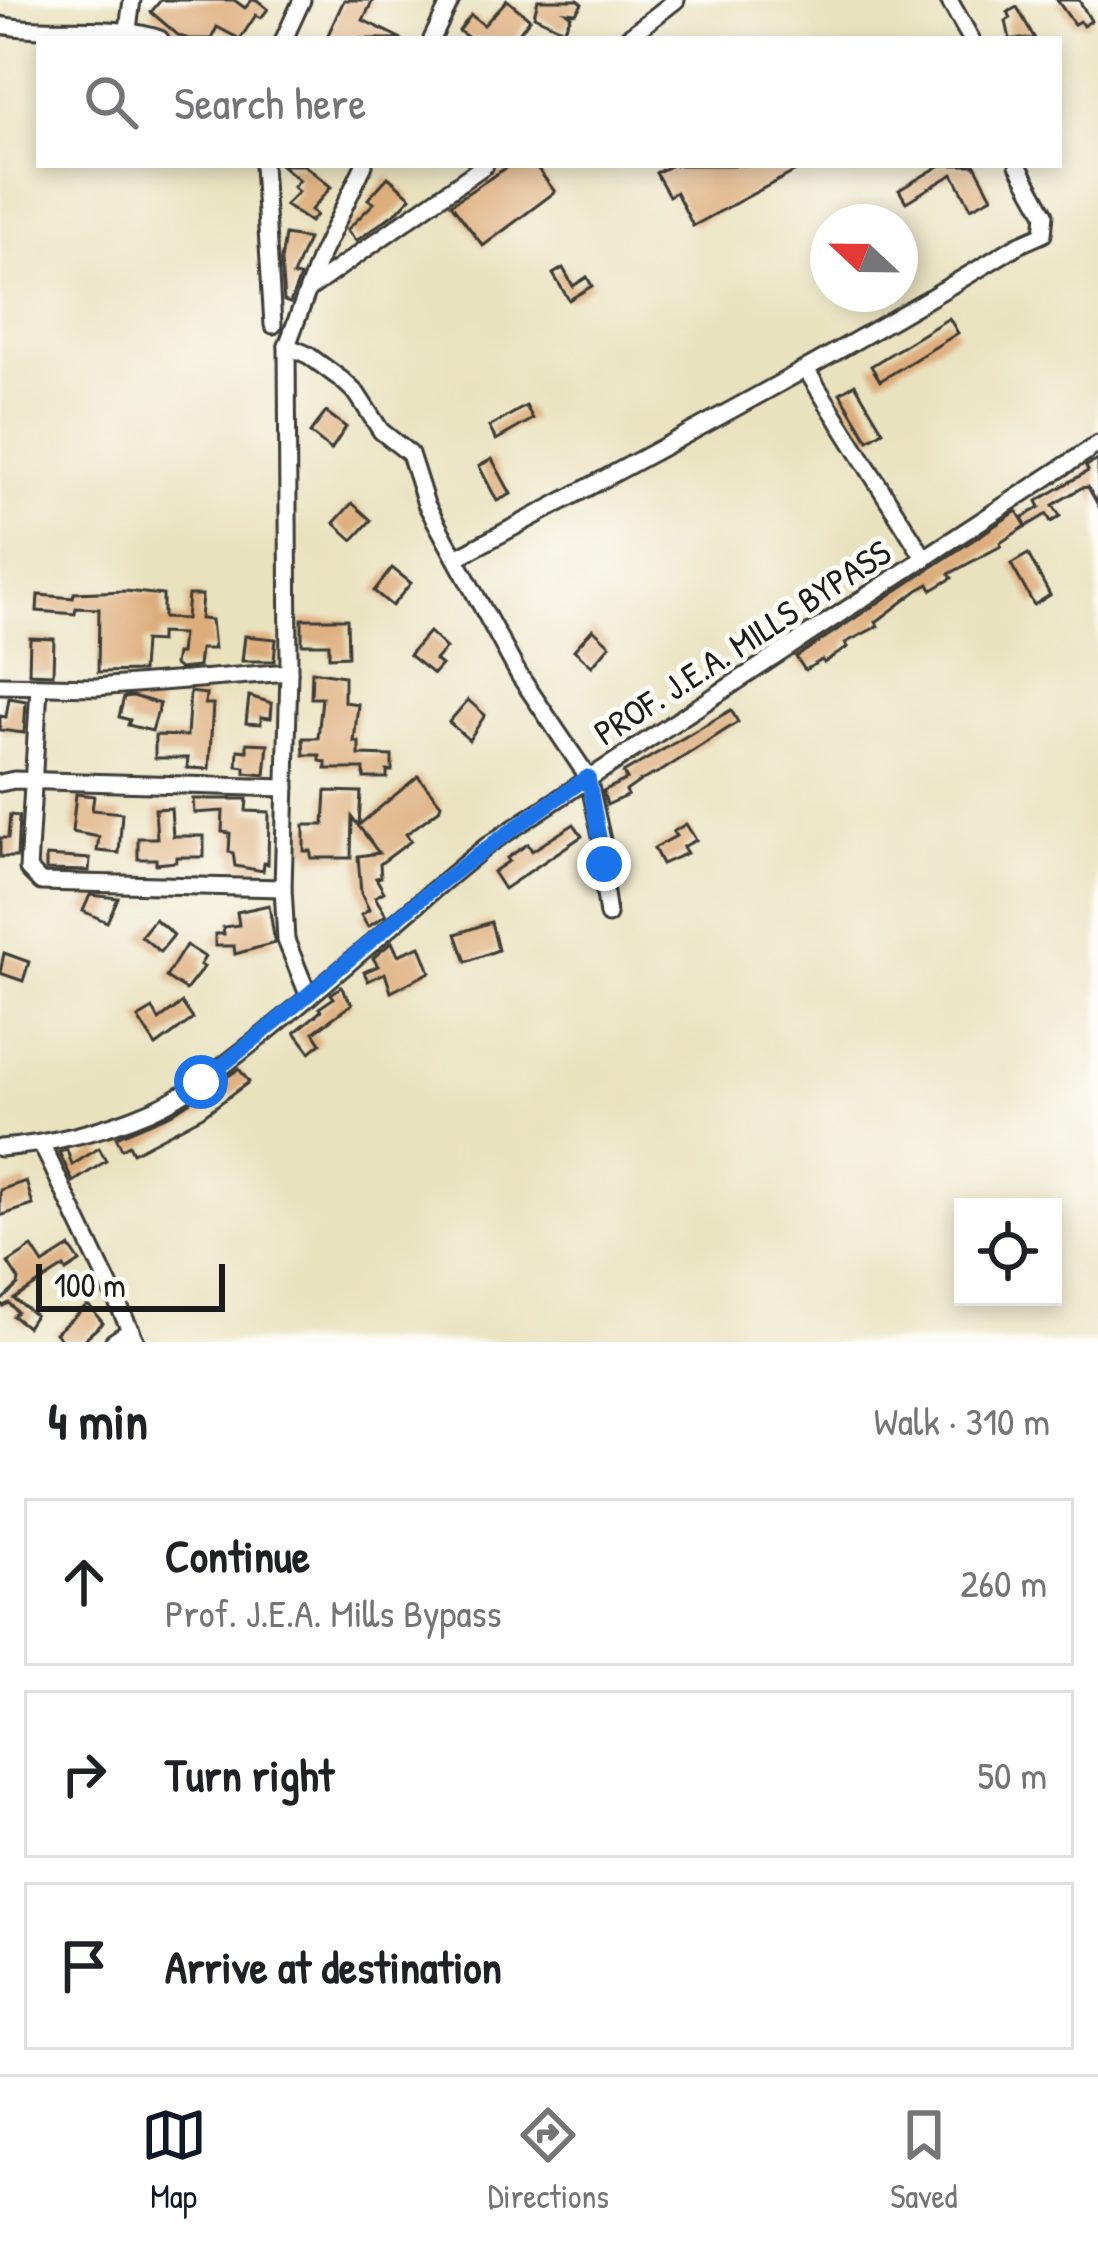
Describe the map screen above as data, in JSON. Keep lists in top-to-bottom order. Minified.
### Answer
{"streets":{"street":["PROF. J.E.A. MILLS BYPASS"]},"scale_bar":"100 m","north":"left","page":{"search":"Search here","scale":"100 m","heading":["4 min","Walk · 310 m"],"list":[["Continue","Prof. J.E.A. Mills Bypass","260 m"],["Turn right","50 m"],"Arrive at destination"],"nav":["Map","Directions","Saved"]}}
